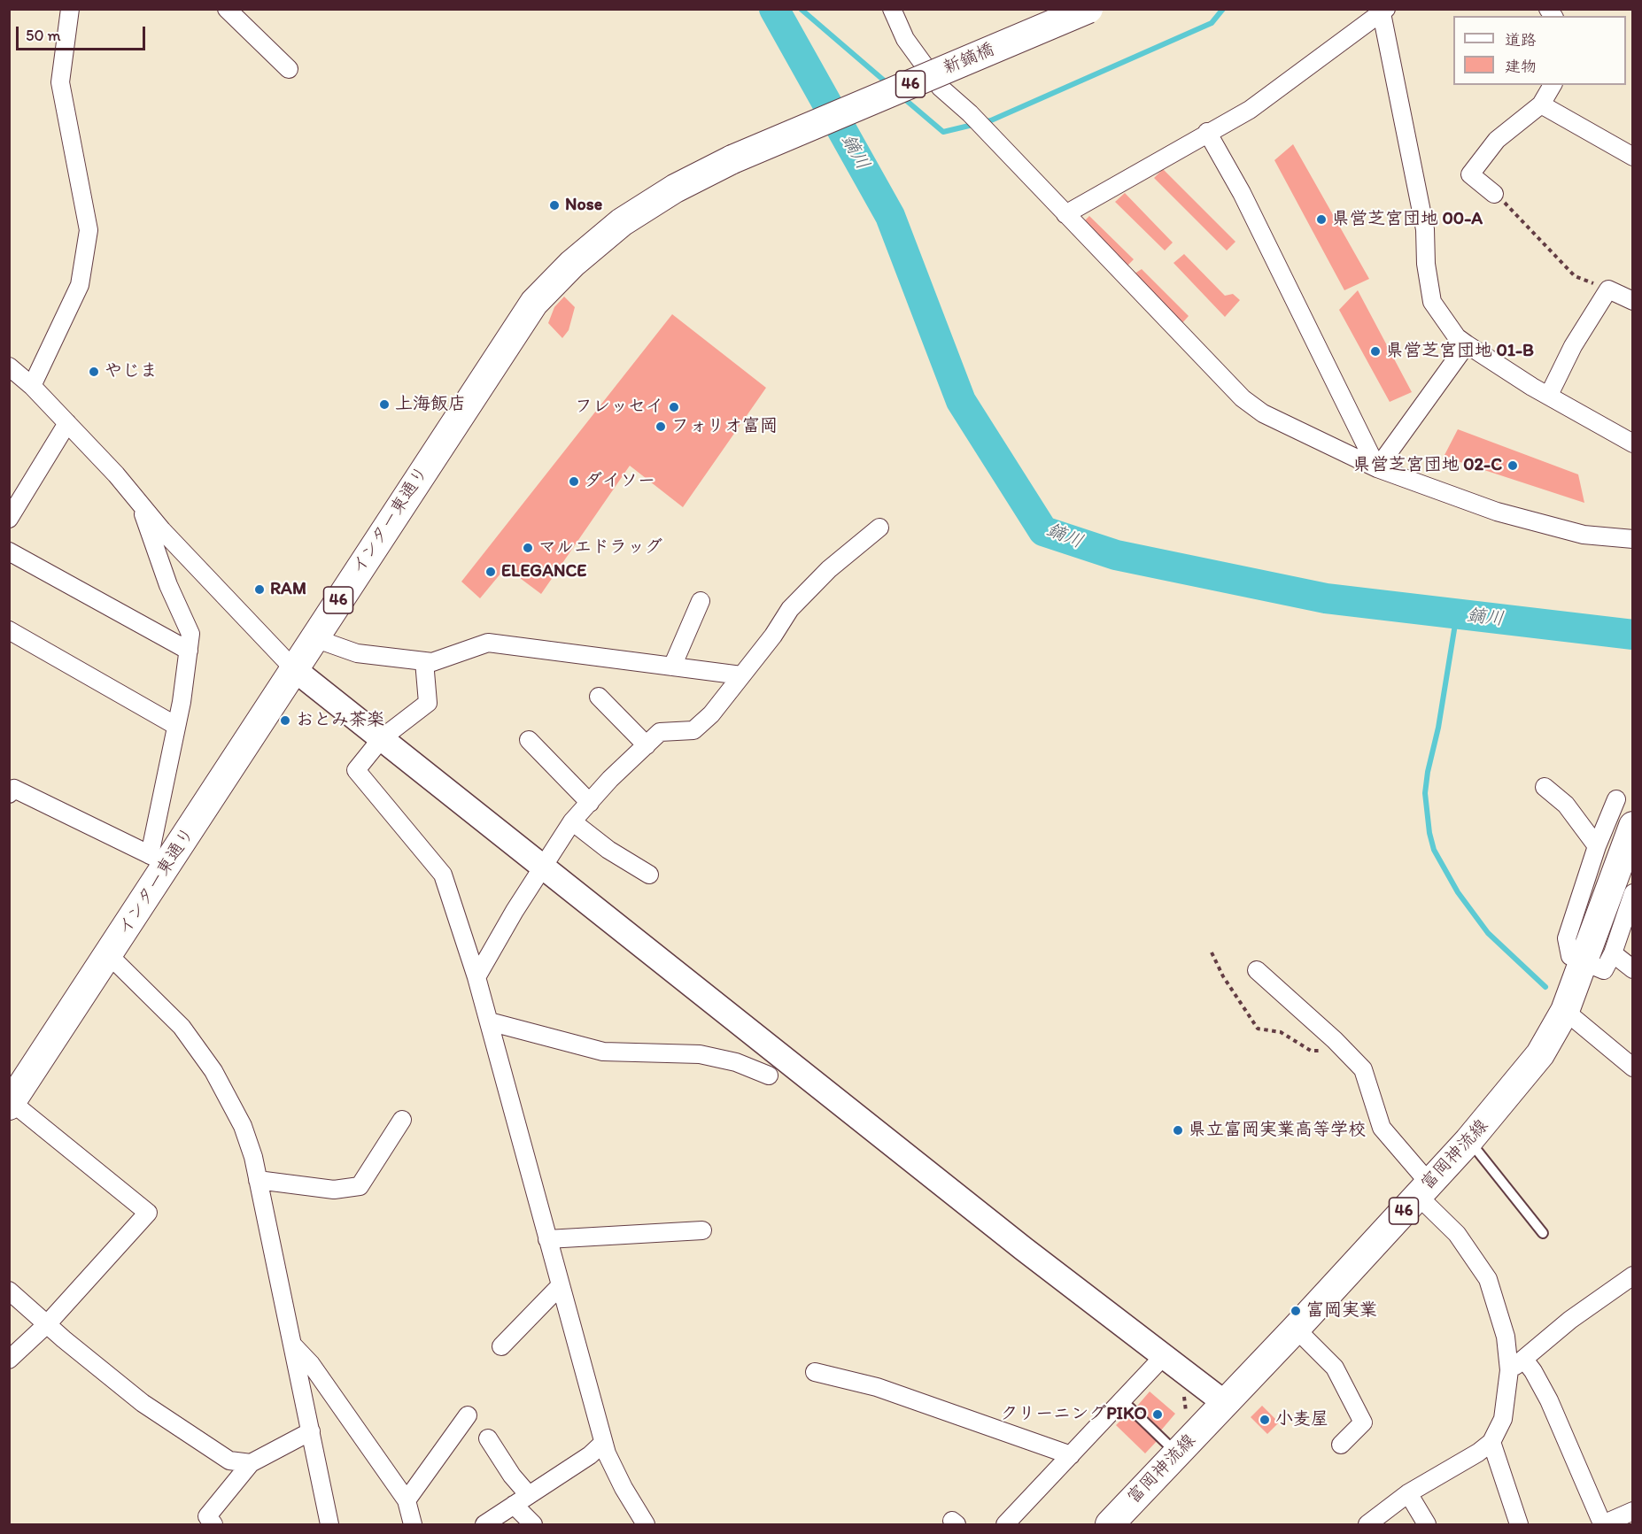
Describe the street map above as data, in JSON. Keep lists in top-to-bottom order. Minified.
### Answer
{"streets":{"main road":["新鏑橋","46","インター東通り","富岡神流線"]},"crossings":[["新鏑橋","インター東通り"]],"water":["鏑川"],"places":["Nose","県営芝宮団地 00-A","県営芝宮団地 01-B","やじま","上海飯店","フレッセイ","フォリオ富岡","県営芝宮団地 02-C","ダイソー","マルエドラッグ","ELEGANCE","RAM","おとみ茶楽","県立富岡実業高等学校","富岡実業","クリーニングPIKO","小麦屋"],"legend":["道路","建物"],"scale_bar":"50 m"}
